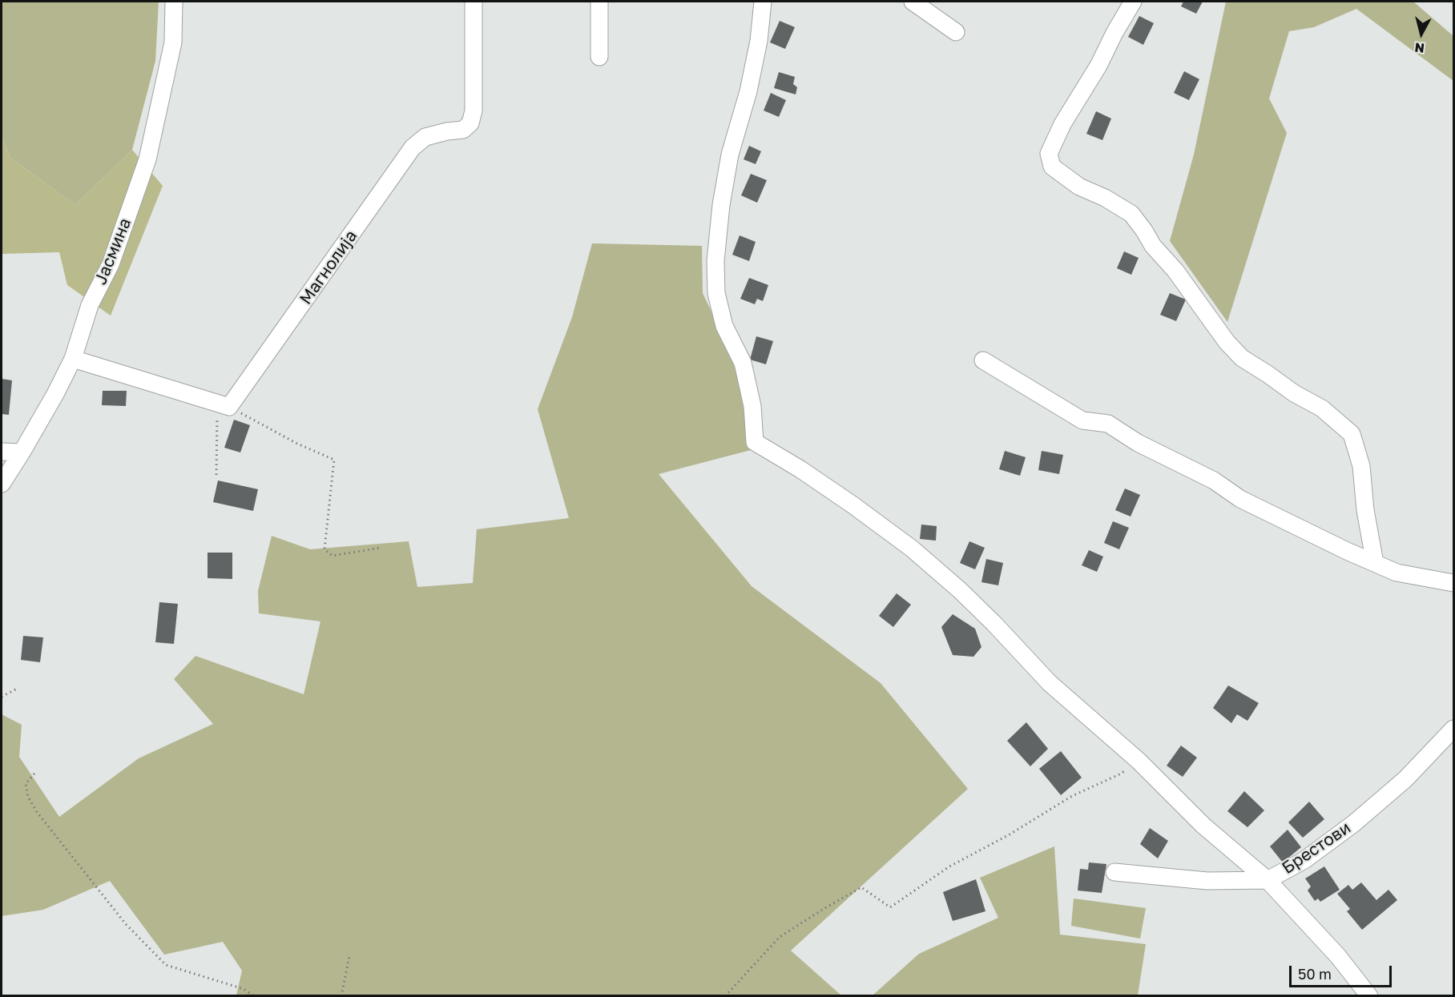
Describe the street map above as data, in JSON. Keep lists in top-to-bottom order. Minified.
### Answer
{"streets":{"street":["Јасмина","Магнолија","Брестови"]},"scale_bar":"50 m","north":"bottom"}
